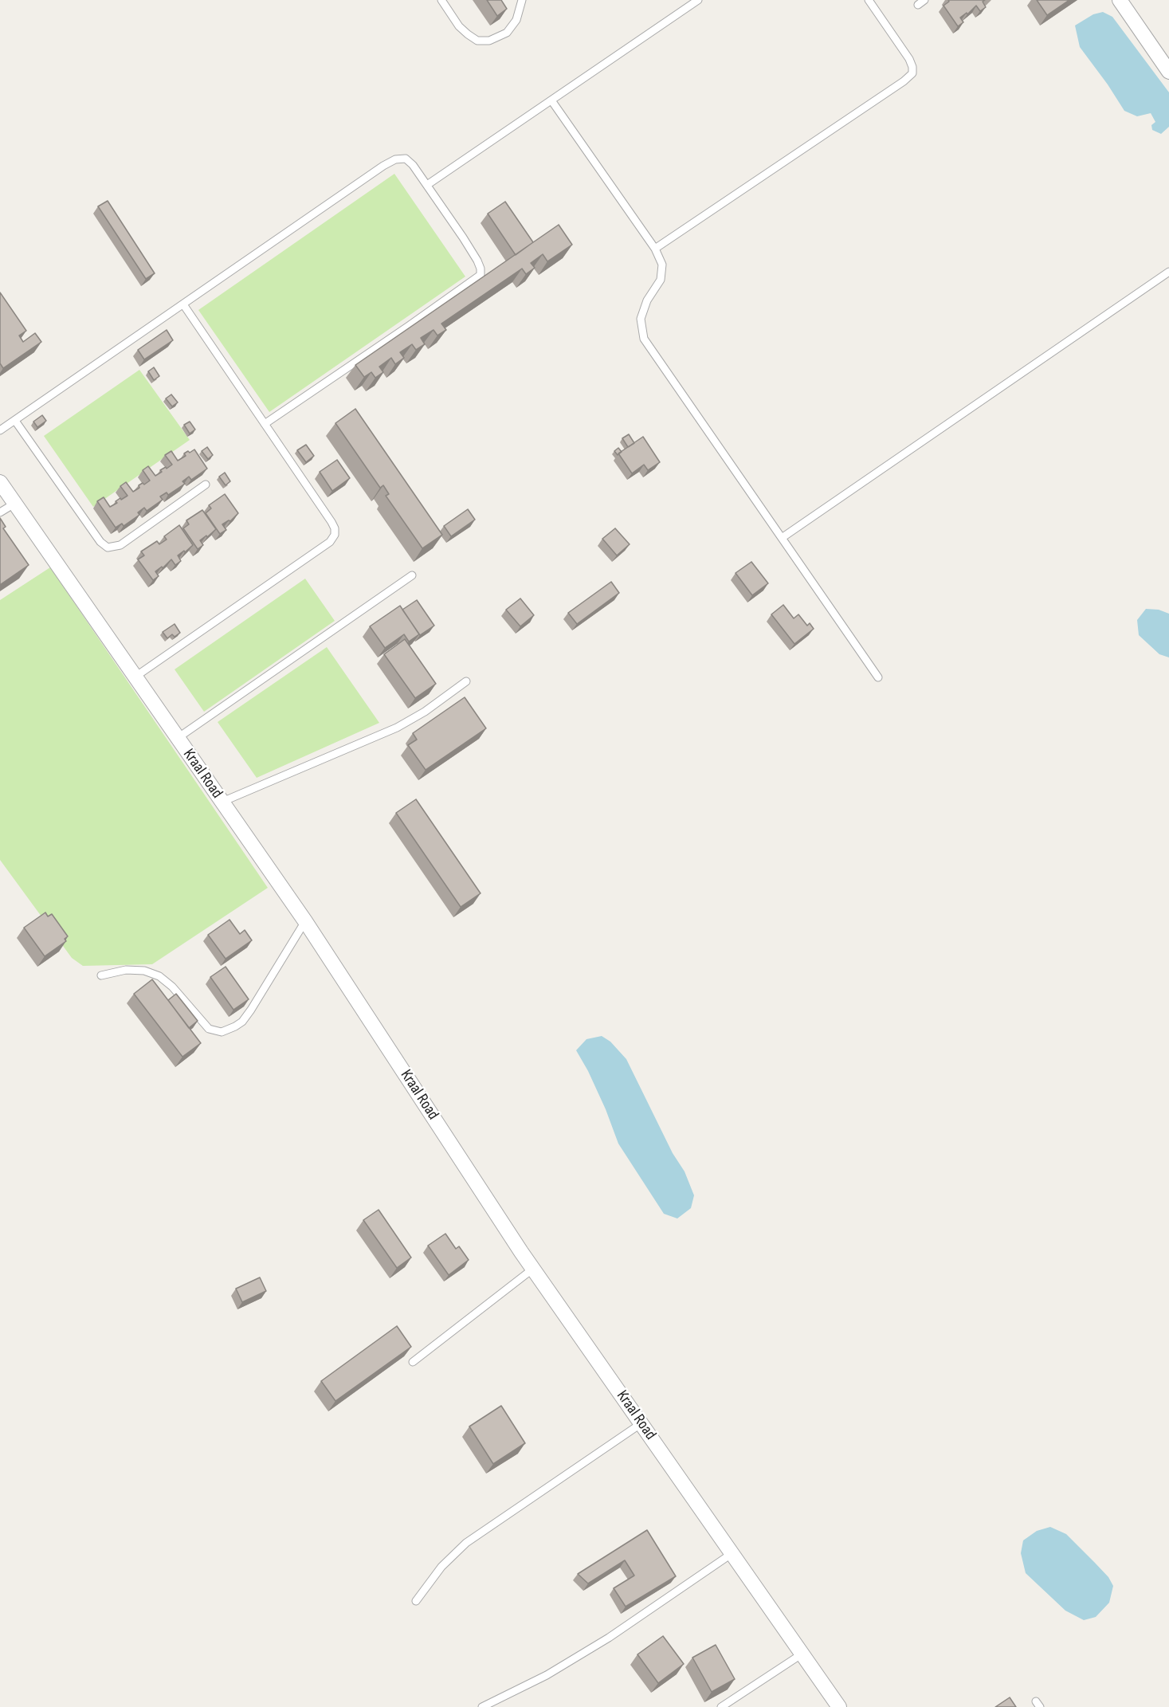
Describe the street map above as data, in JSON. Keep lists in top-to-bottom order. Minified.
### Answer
{"streets":{"street":["Kraal Road"]}}
